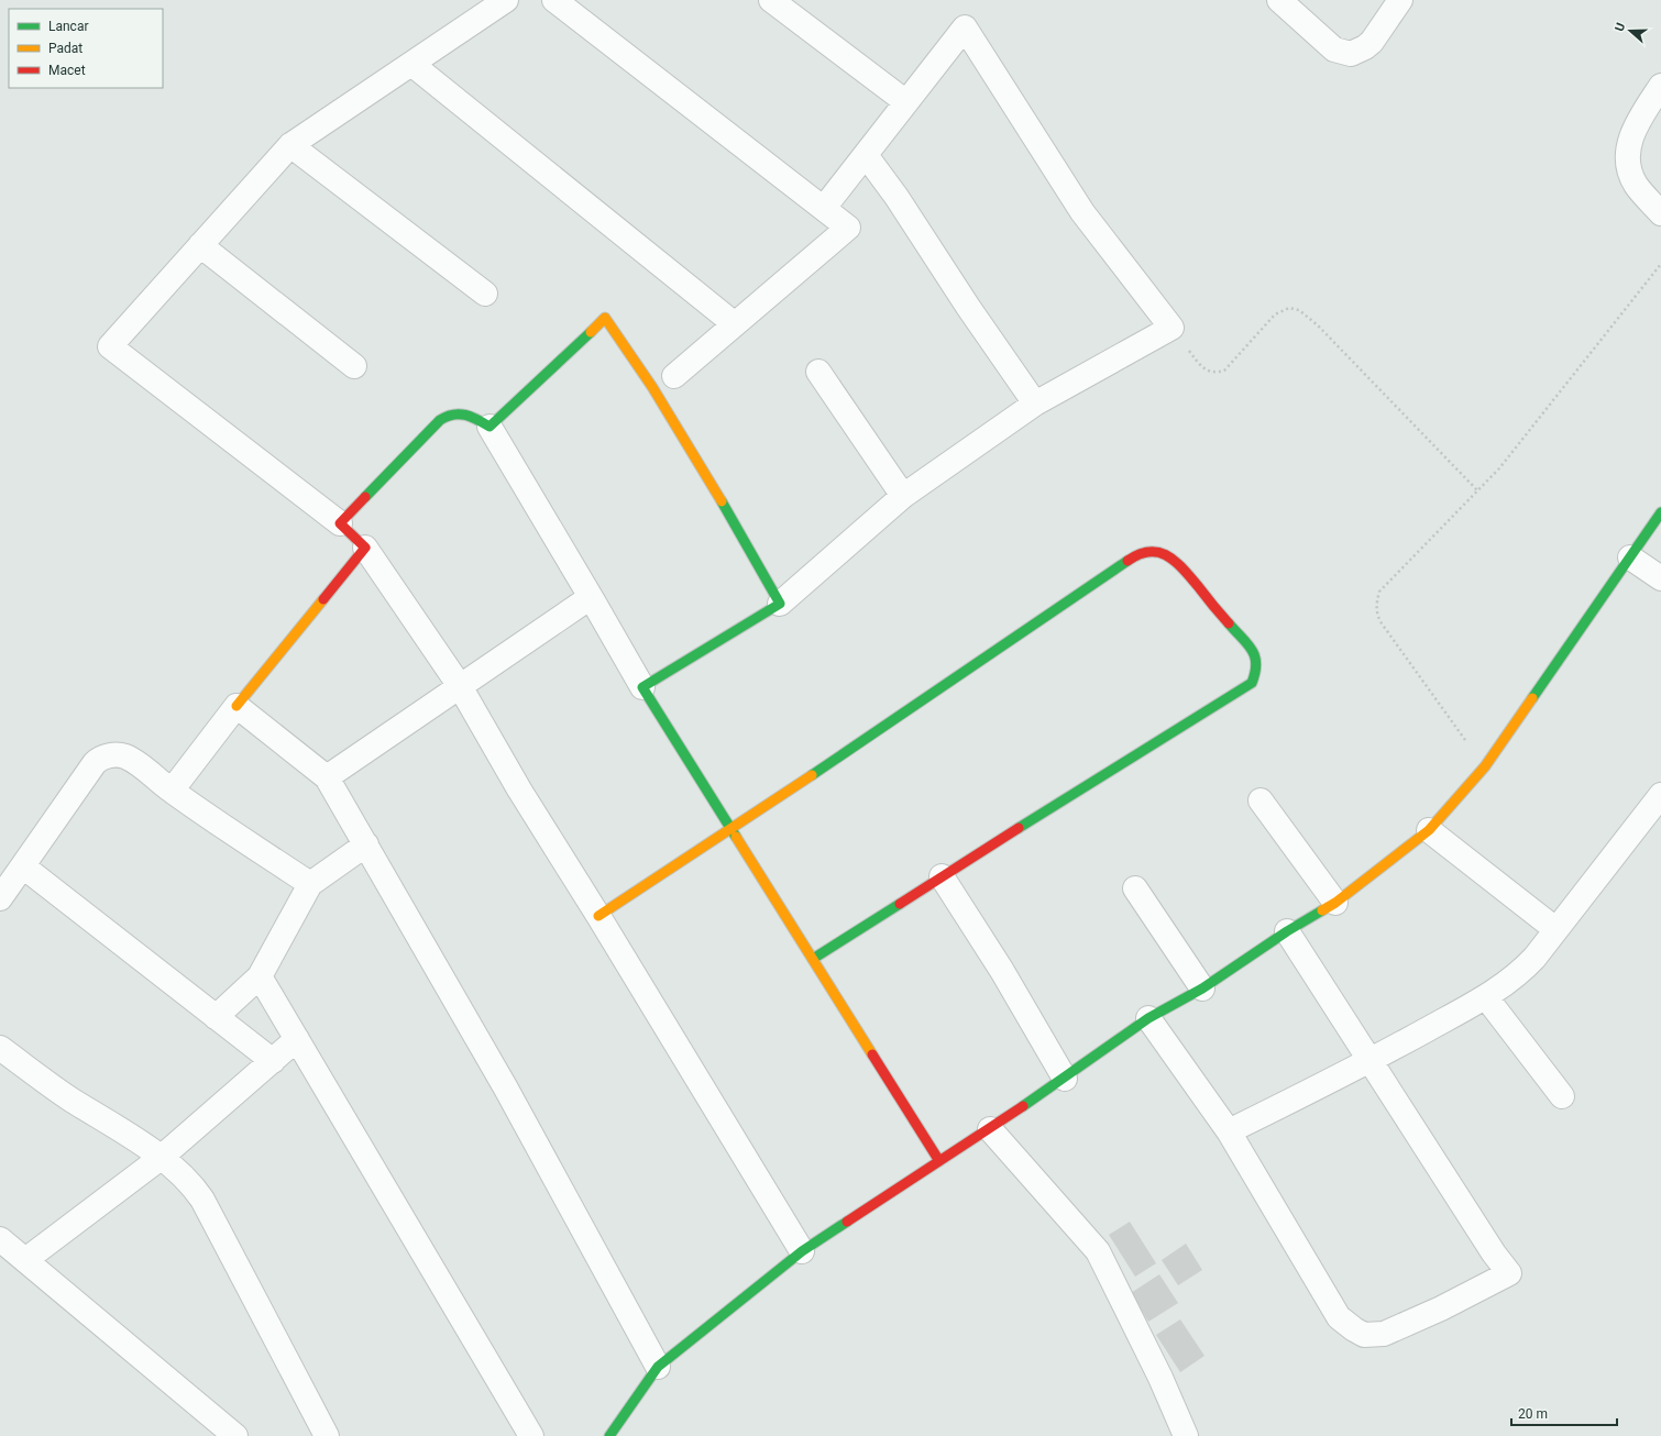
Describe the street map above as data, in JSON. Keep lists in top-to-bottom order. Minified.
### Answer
{"legend":["Lancar","Padat","Macet"],"scale_bar":"20 m","north":"left"}
